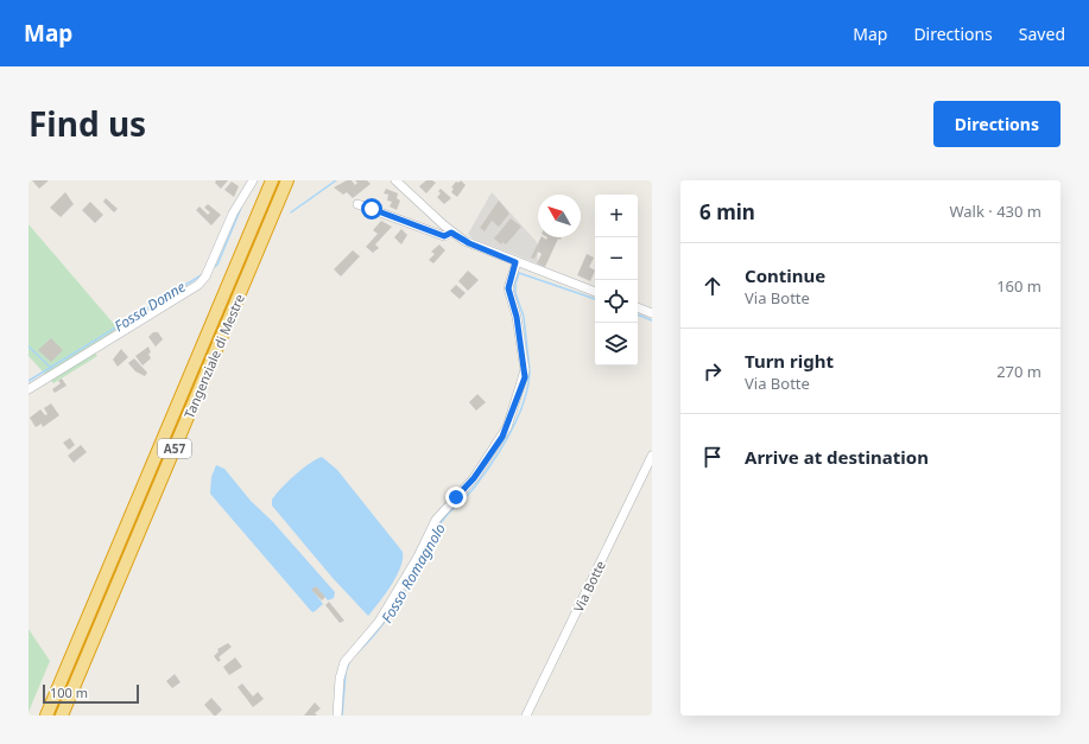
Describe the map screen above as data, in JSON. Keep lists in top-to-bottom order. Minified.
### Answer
{"streets":{"highway":["Tangenziale di Mestre","A57"],"street":["Via Botte"]},"water":["Fossa Donne","Fosso Romagnolo"],"scale_bar":"100 m","north":"top left","page":{"header":"Map","nav":["Map","Directions","Saved"],"title":"Find us","buttons":"Directions","heading":["6 min","Walk · 430 m"],"map_buttons":["+","−"],"list":[["Continue","Via Botte","160 m"],["Turn right","Via Botte","270 m"],"Arrive at destination"],"scale":"100 m"}}
